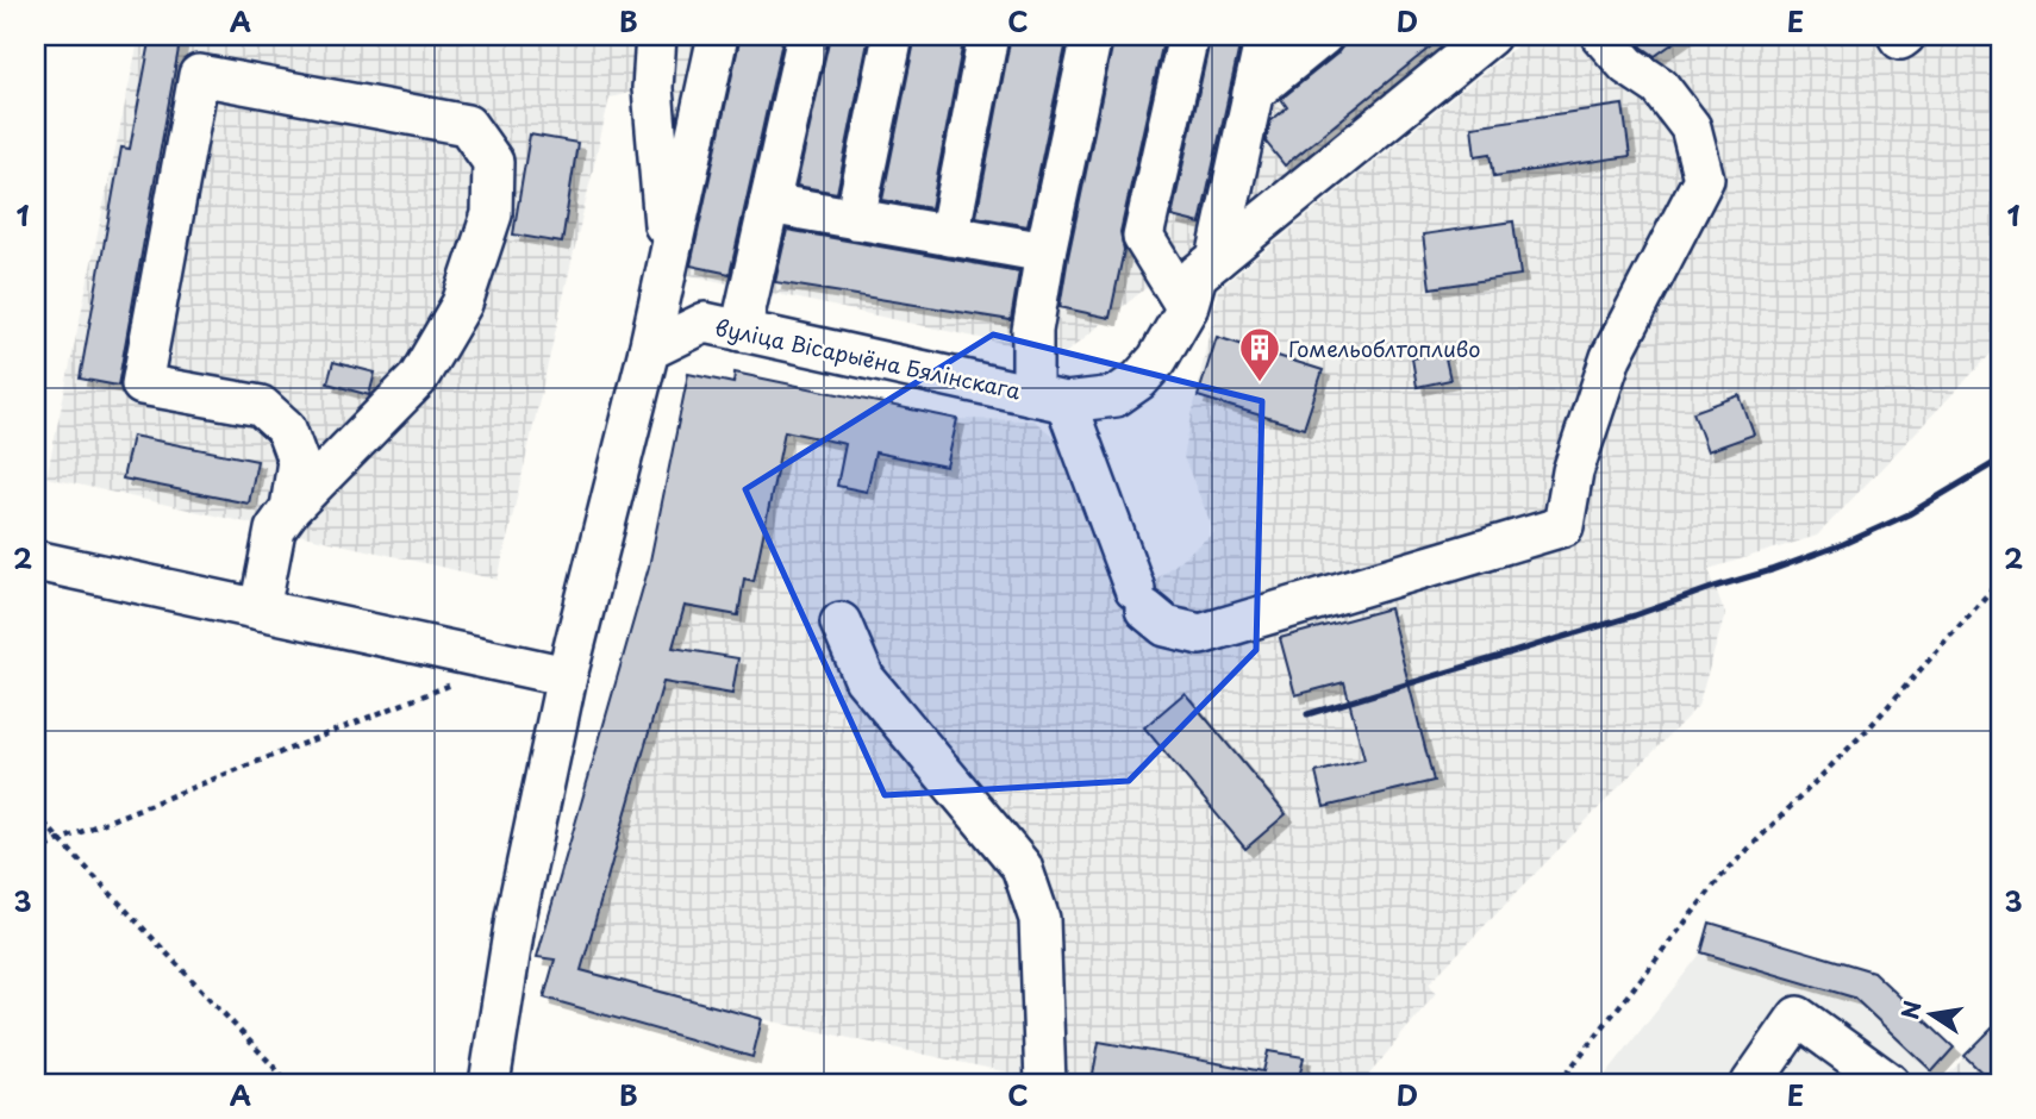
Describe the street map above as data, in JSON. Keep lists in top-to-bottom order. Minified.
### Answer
{"streets":{"street":["вуліца Вісарыёна Бялінскага"]},"places":{"building":["Гомельоблтопливо"]},"north":"left","grid":{"columns":["A","B","C","D","E"],"rows":["1","2","3"]}}
